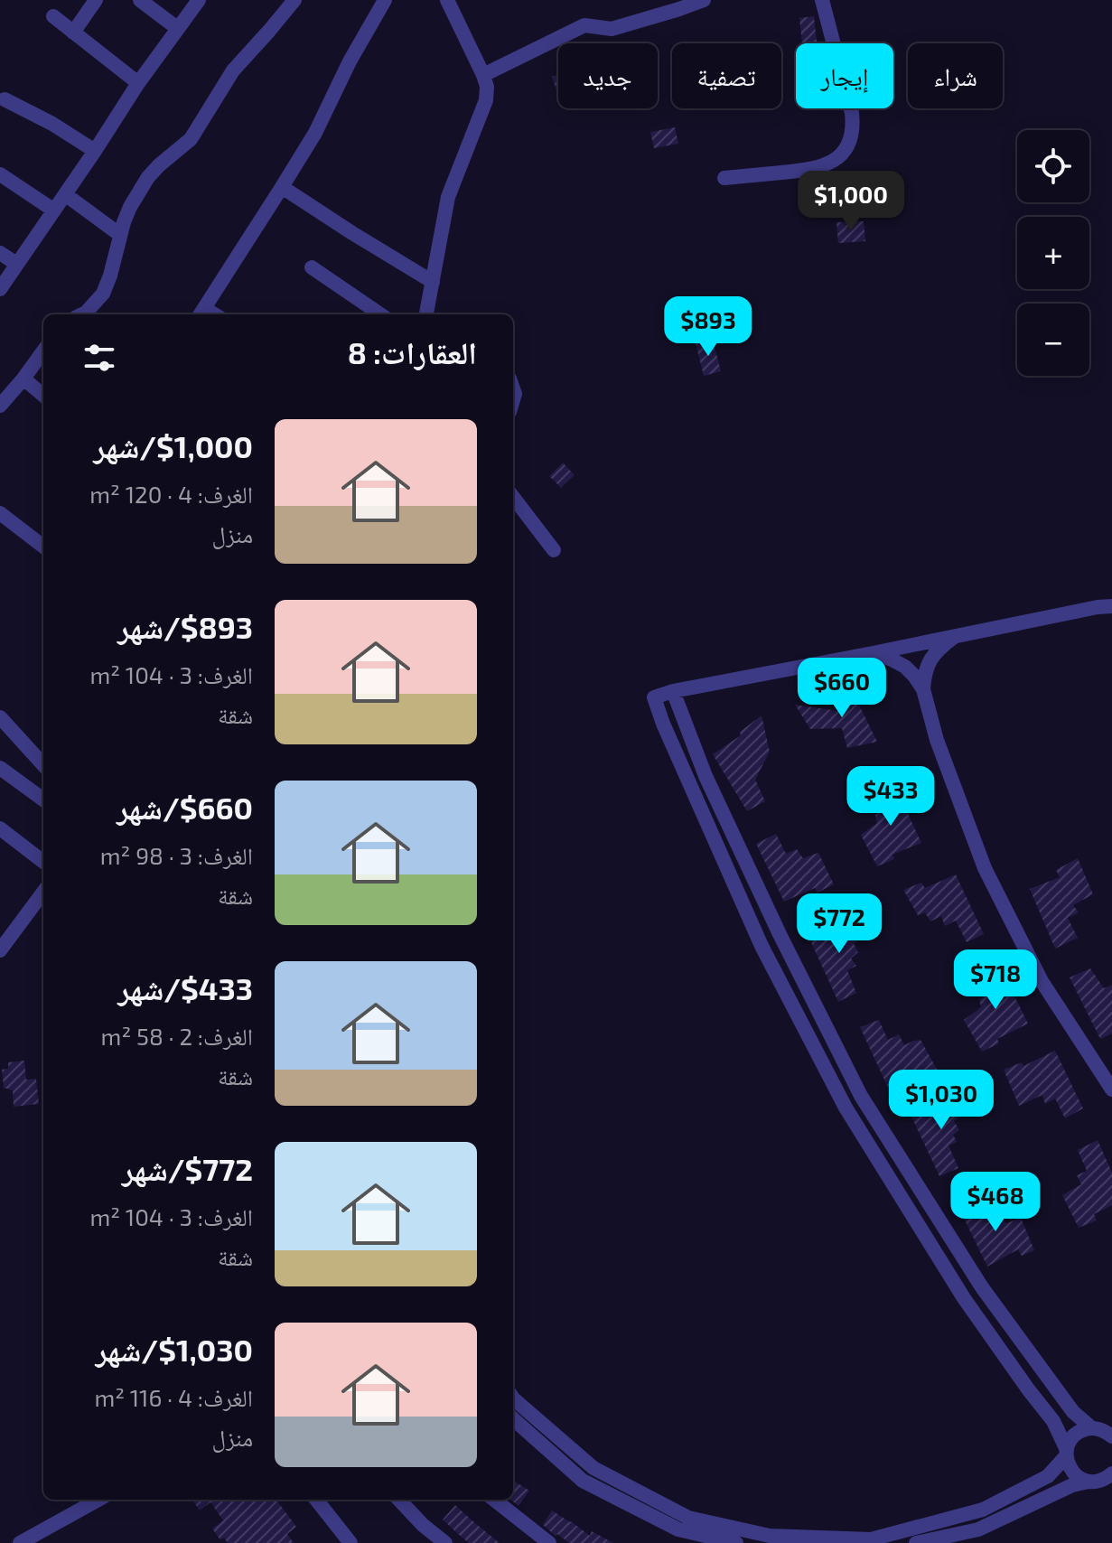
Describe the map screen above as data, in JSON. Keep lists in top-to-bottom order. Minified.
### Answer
{"page":{"chip":["شراء","إيجار","تصفية","جديد"],"map_buttons":["+","−"],"price":["$1,000","$893","$660","$433","$772","$718","$1,030","$468"],"heading":"العقارات: 8","list":[{"name":"$1,000/شهر","note":"الغرف: 4 · 120 m² · منزل"},{"name":"$893/شهر","note":"الغرف: 3 · 104 m² · شقة"},{"name":"$660/شهر","note":"الغرف: 3 · 98 m² · شقة"},{"name":"$433/شهر","note":"الغرف: 2 · 58 m² · شقة"},{"name":"$772/شهر","note":"الغرف: 3 · 104 m² · شقة"},{"name":"$1,030/شهر","note":"الغرف: 4 · 116 m² · منزل"}]}}
